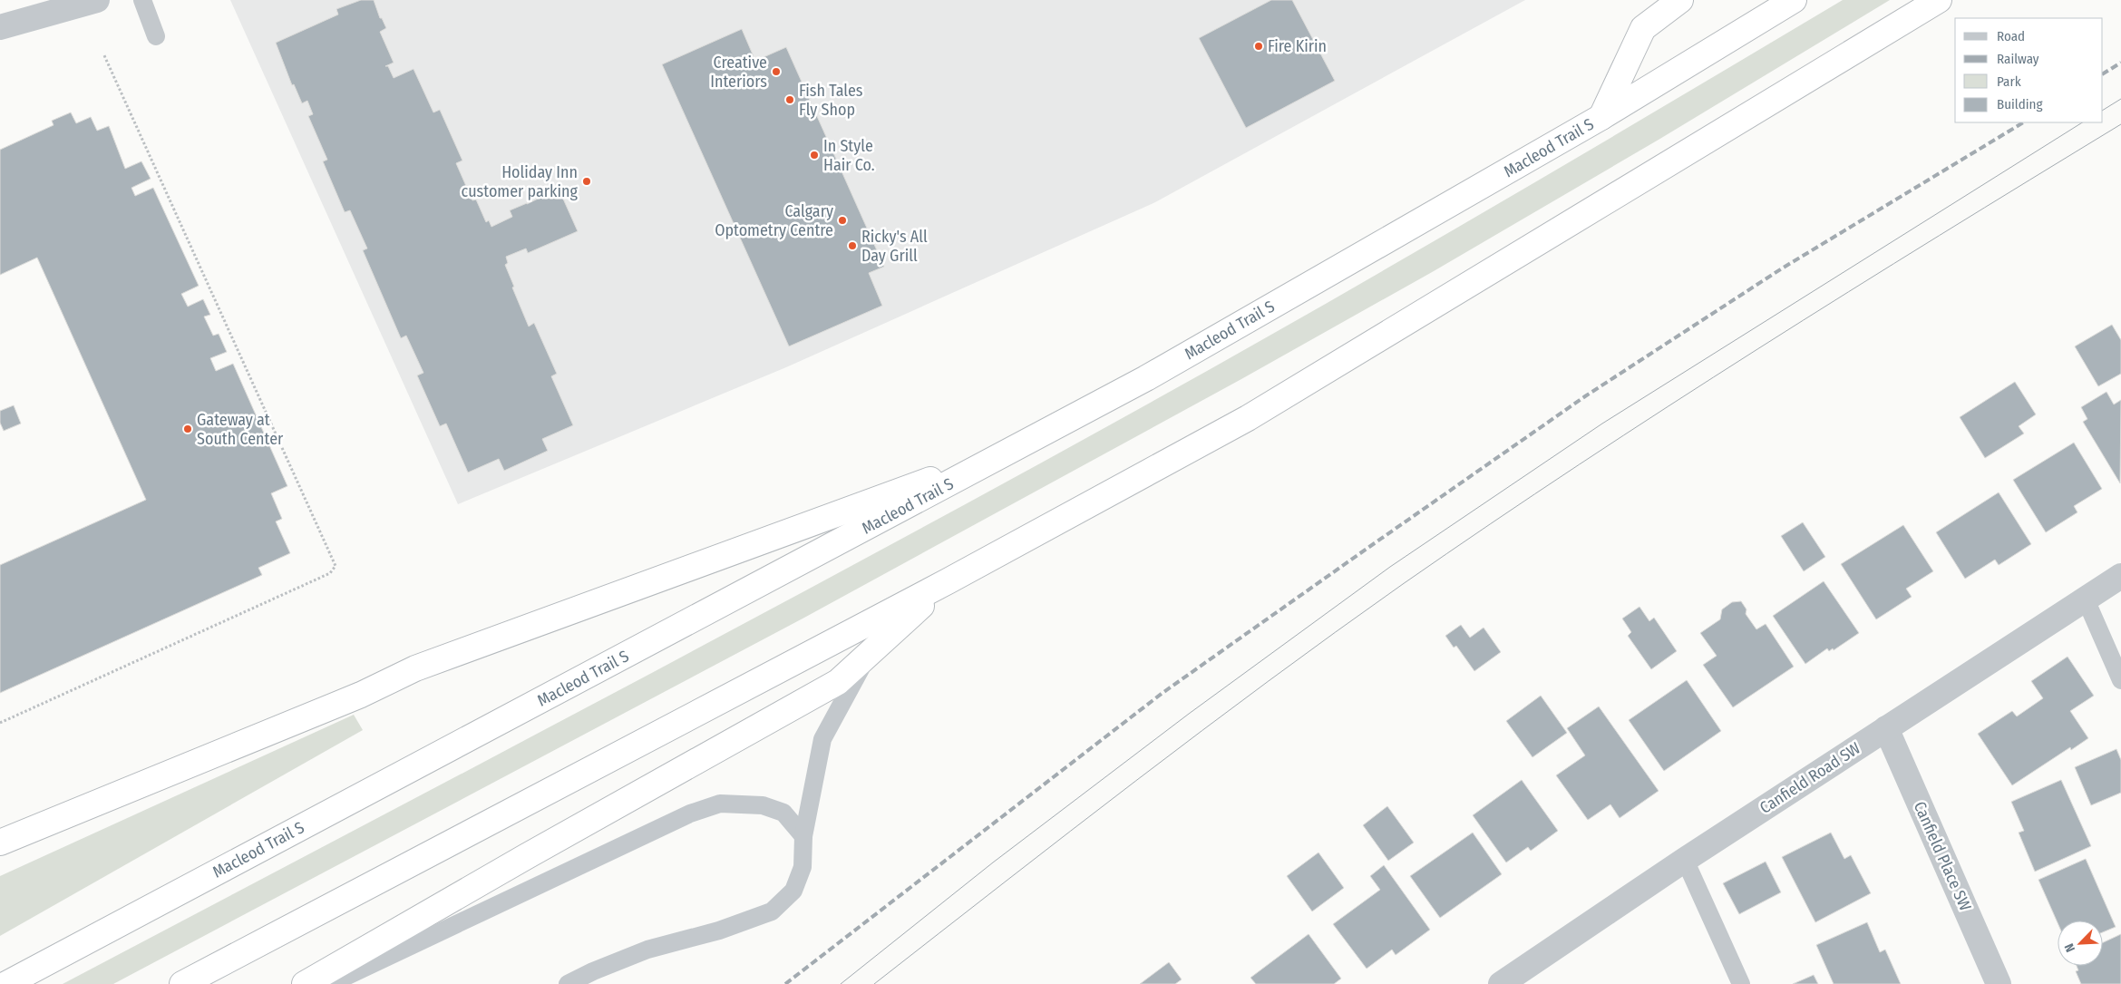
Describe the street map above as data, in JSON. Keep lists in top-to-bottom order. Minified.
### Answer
{"streets":{"highway":["Macleod Trail S"],"street":["Canfield Road SW","Canfield Place SW"]},"crossings":[["Canfield Road SW","Canfield Place SW"]],"places":["Fire Kirin","Creative Interiors","Fish Tales Fly Shop","In Style Hair Co.","Holiday Inn customer parking","Calgary Optometry Centre","Ricky's All Day Grill","Gateway at South Center"],"legend":["Road","Railway","Park","Building"],"north":"bottom left"}
